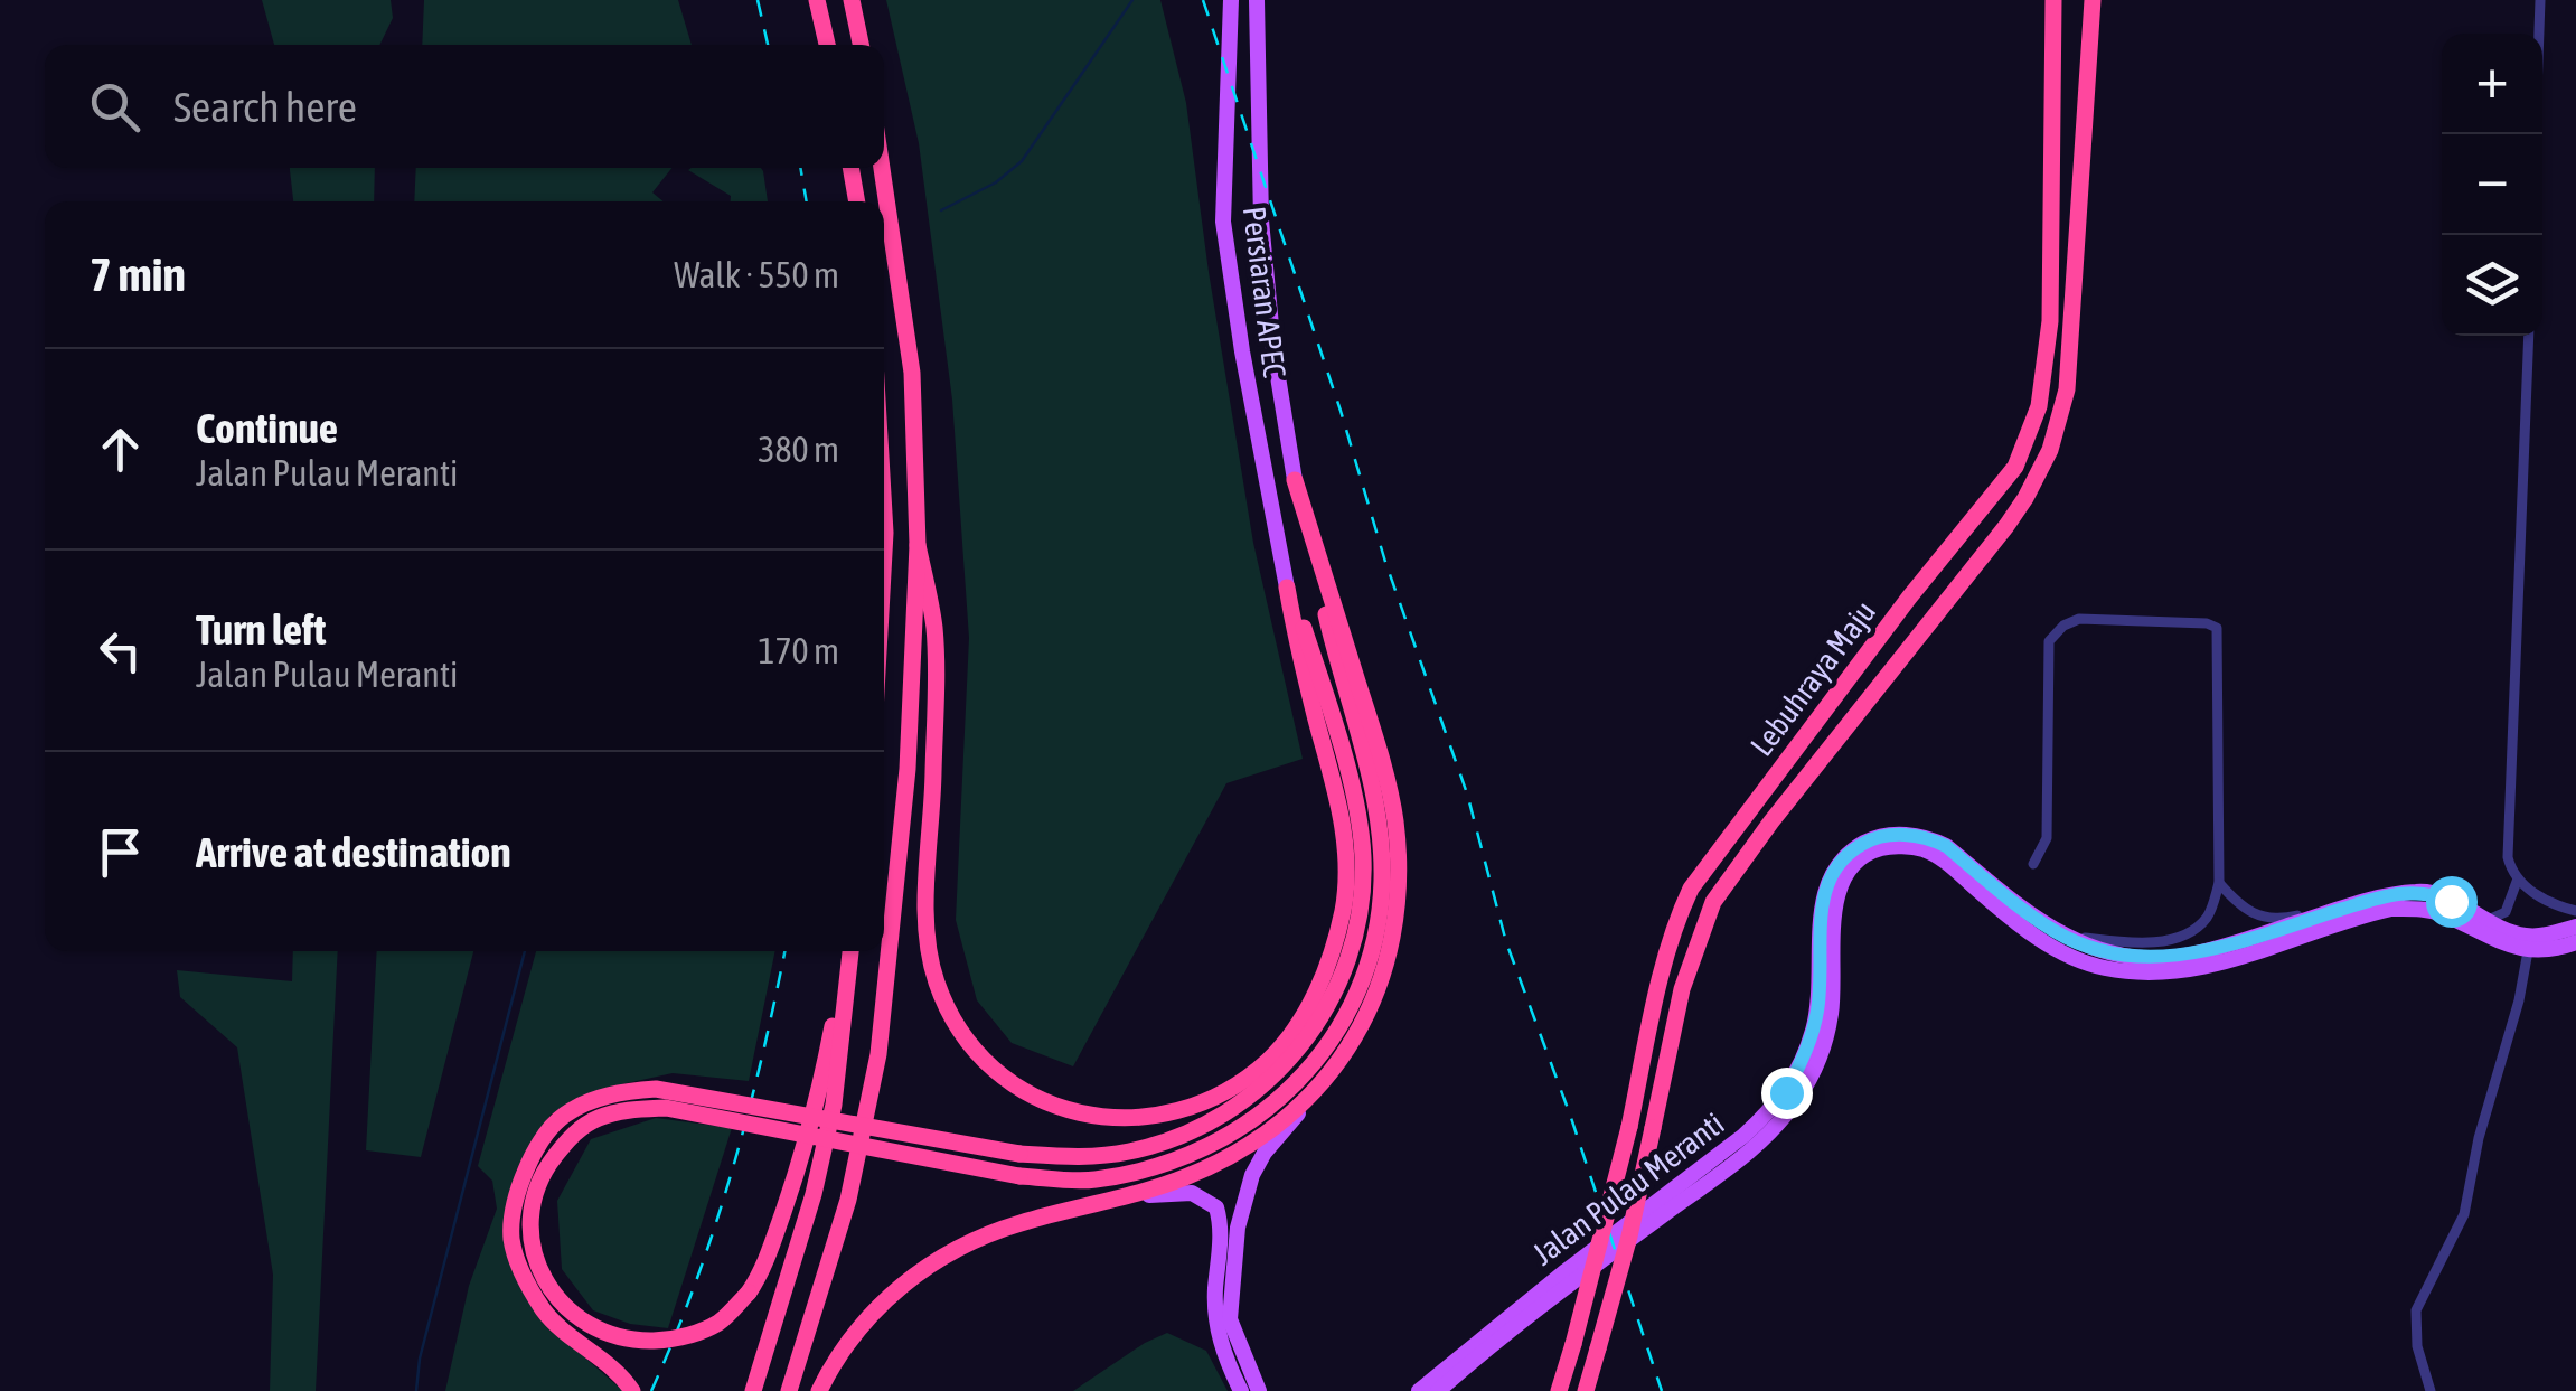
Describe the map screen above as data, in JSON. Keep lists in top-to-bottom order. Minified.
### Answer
{"streets":{"highway":["Lebuhraya Maju"],"main road":["Persiaran APEC","Jalan Pulau Meranti"]},"page":{"map_buttons":["+","−"],"search":"Search here","heading":["7 min","Walk · 550 m"],"list":[["Continue","Jalan Pulau Meranti","380 m"],["Turn left","Jalan Pulau Meranti","170 m"],"Arrive at destination"]}}
